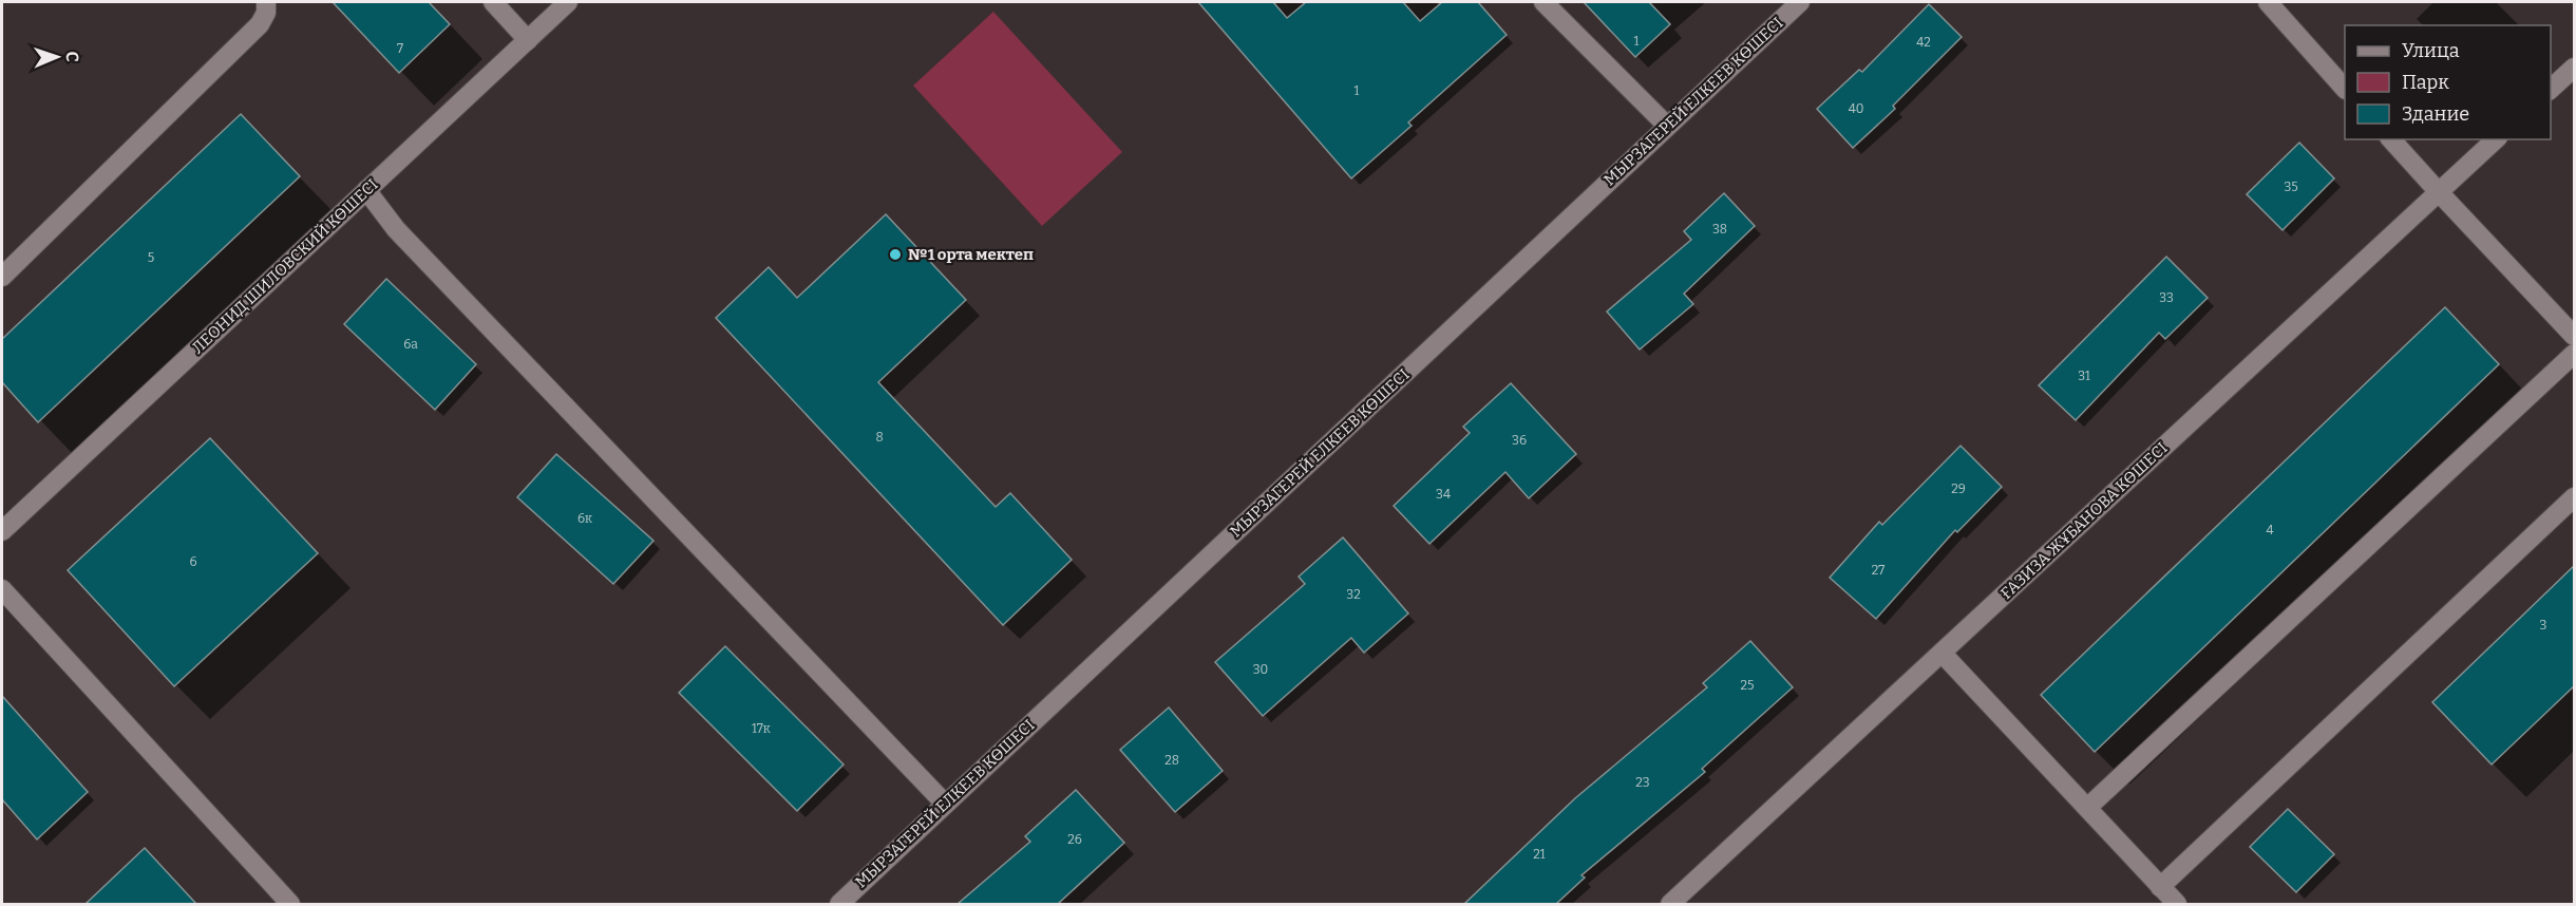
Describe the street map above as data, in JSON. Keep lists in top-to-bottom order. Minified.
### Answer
{"streets":{"street":["МЫРЗАГЕРЕЙ ЕЛКЕЕВ КӨШЕСІ","ЛЕОНИД ШИЛОВСКИЙ КӨШЕСІ","ҒАЗИЗА ЖҰБАНОВА КӨШЕСІ"]},"places":["№1 орта мектеп"],"house_numbers":["1","42","7","1","40","35","38","5","33","6а","31","8","36","29","34","6к","4","6","27","32","3","30","25","17к","28","23","26","21"],"legend":["Улица","Парк","Здание"],"north":"right"}
